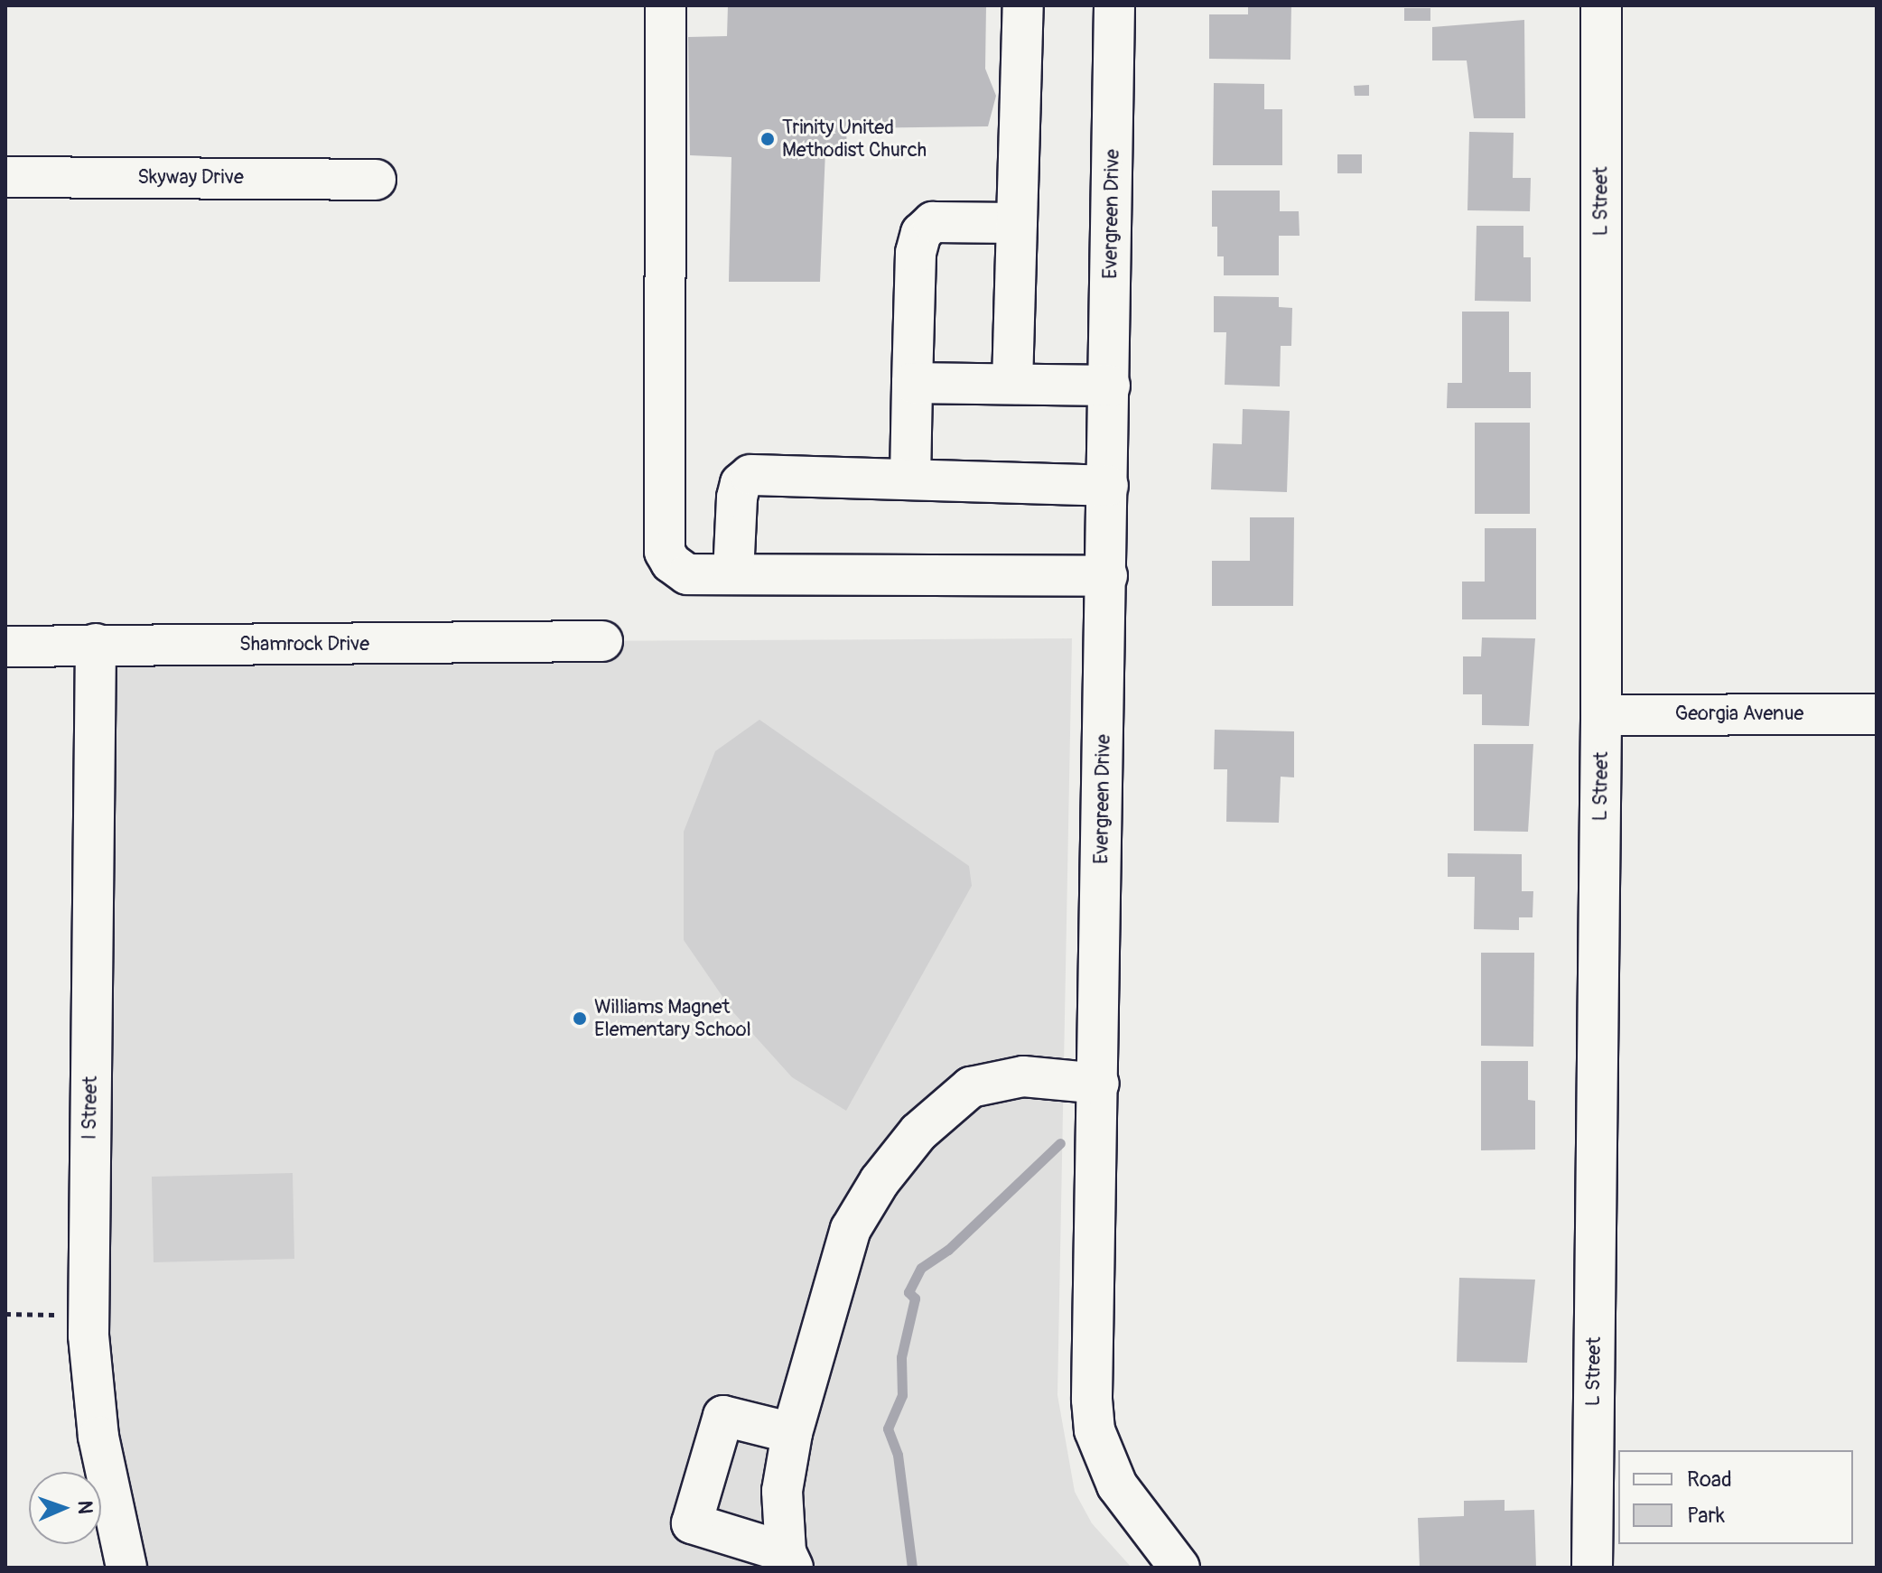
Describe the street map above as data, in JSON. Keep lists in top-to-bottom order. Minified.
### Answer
{"streets":{"street":["Skyway Drive","L Street","Evergreen Drive","Shamrock Drive","Georgia Avenue","I Street"]},"crossings":[["L Street","Georgia Avenue"],["Shamrock Drive","I Street"]],"places":["Trinity United Methodist Church","Williams Magnet Elementary School"],"legend":["Road","Park"],"north":"right"}
